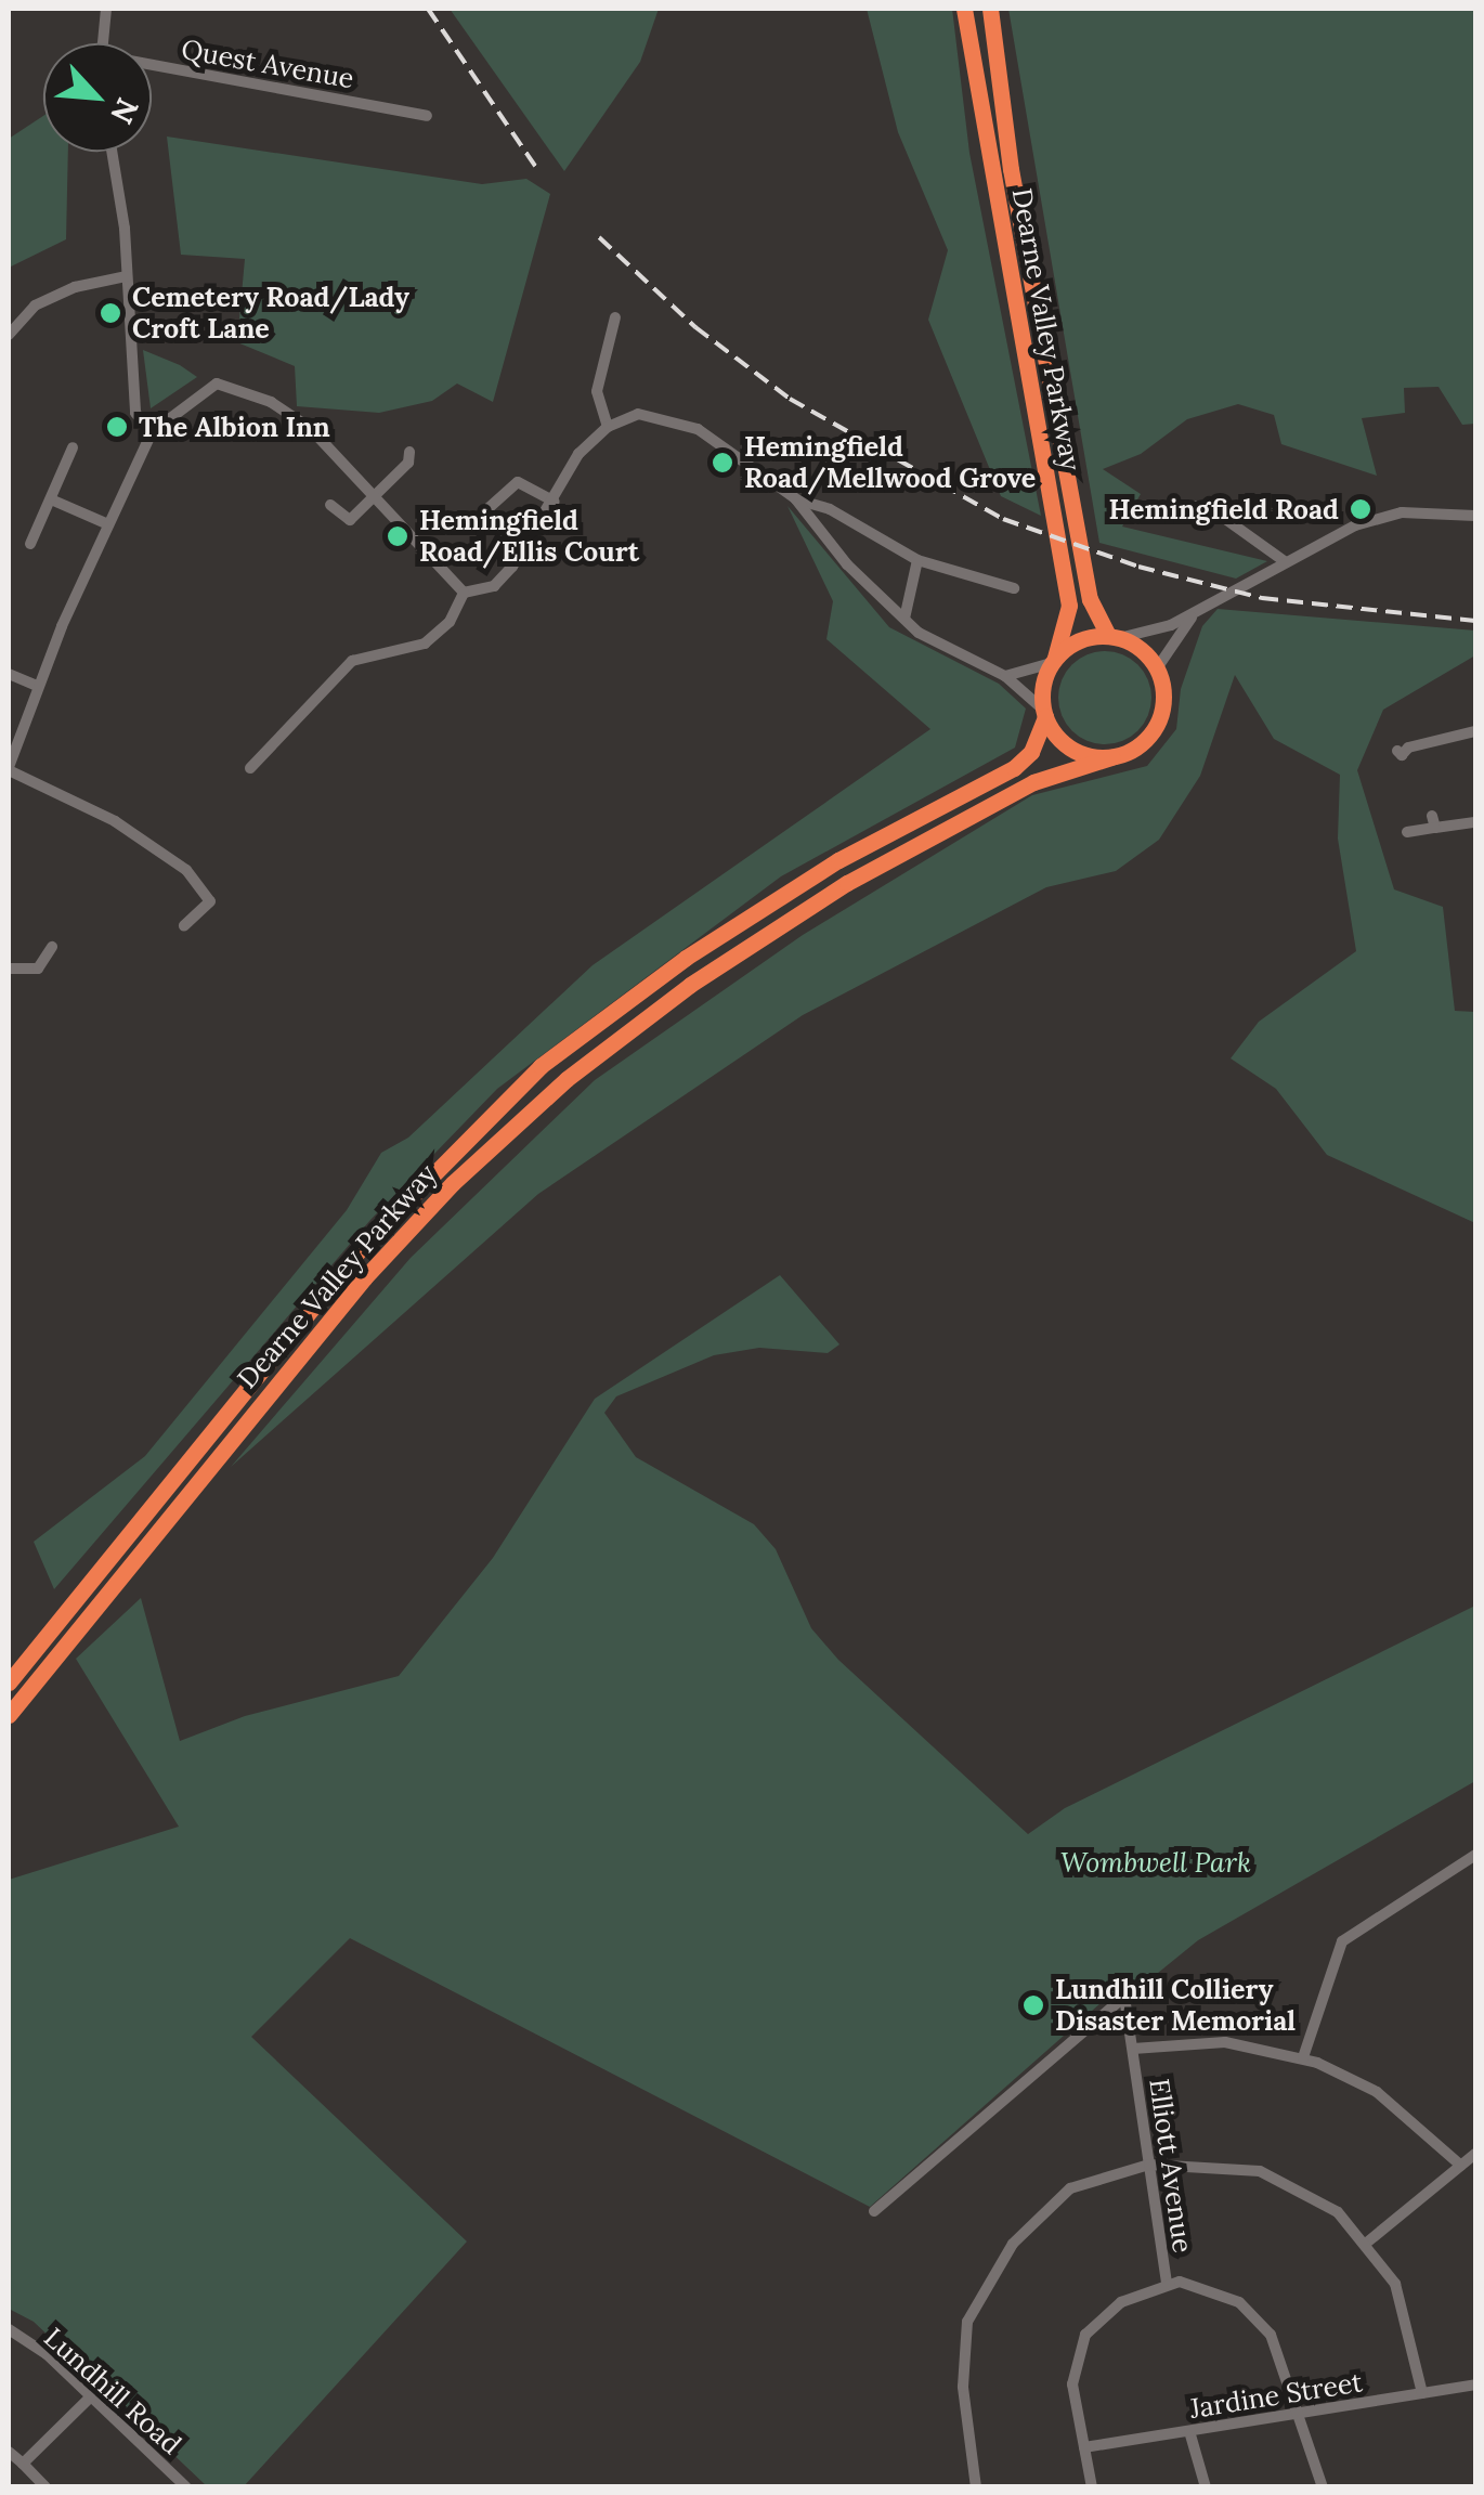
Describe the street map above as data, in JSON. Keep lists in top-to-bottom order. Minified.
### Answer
{"streets":{"highway":["Dearne Valley Parkway"],"street":["Quest Avenue","Elliott Avenue","Lundhill Road","Jardine Street"]},"parks":["Wombwell Park"],"places":["Cemetery Road/Lady Croft Lane","The Albion Inn","Hemingfield Road/Mellwood Grove","Hemingfield Road","Hemingfield Road/Ellis Court","Lundhill Colliery Disaster Memorial"],"north":"bottom right"}
